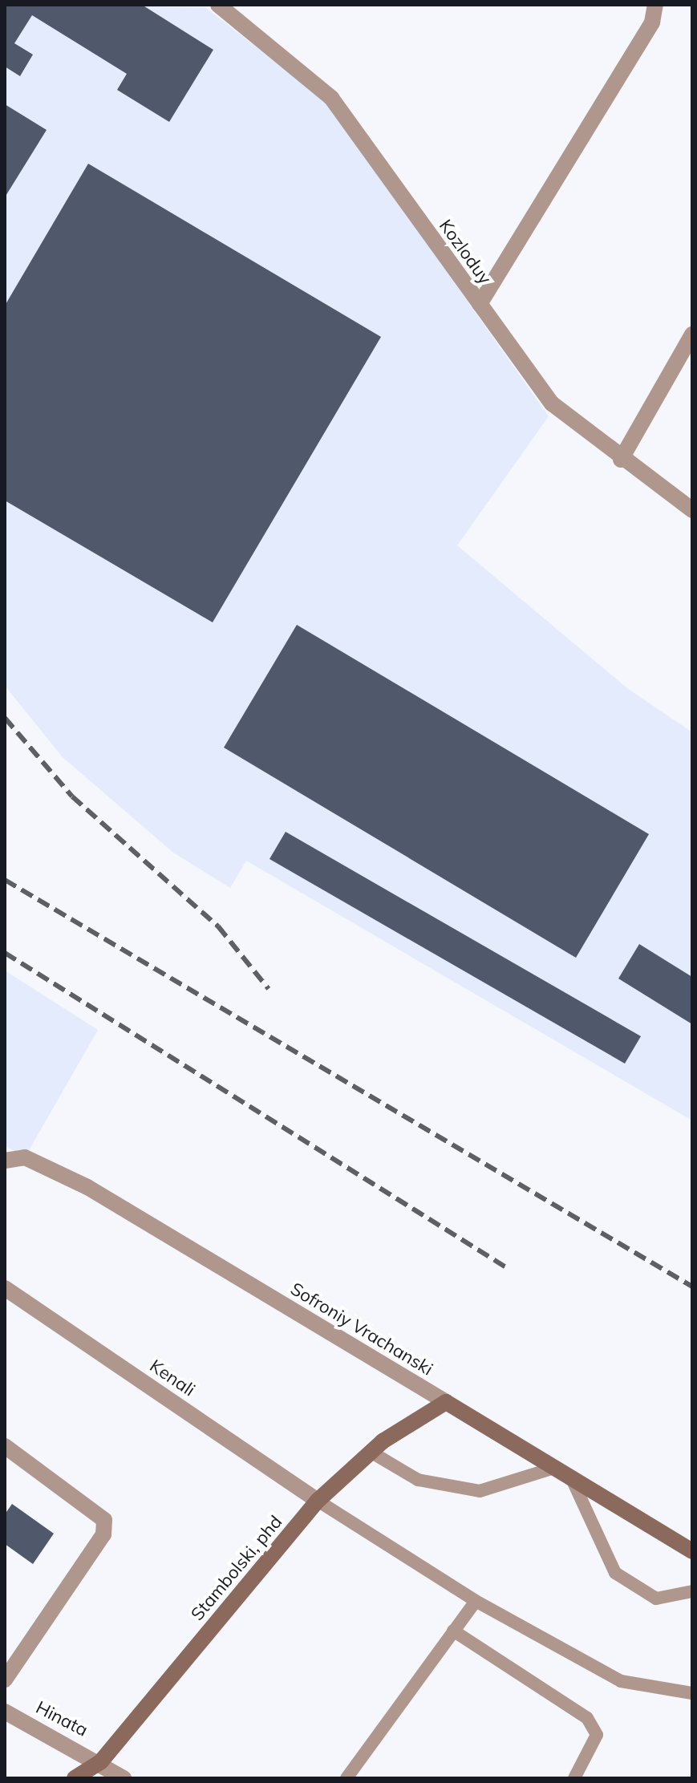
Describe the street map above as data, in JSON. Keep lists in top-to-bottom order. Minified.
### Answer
{"streets":{"street":["Kozloduy","Sofroniy Vrachanski","Kenali","Stambolski, phd","Hinata"]},"crossings":[["Sofroniy Vrachanski","Stambolski, phd"],["Kenali","Stambolski, phd"],["Stambolski, phd","Hinata"]]}
